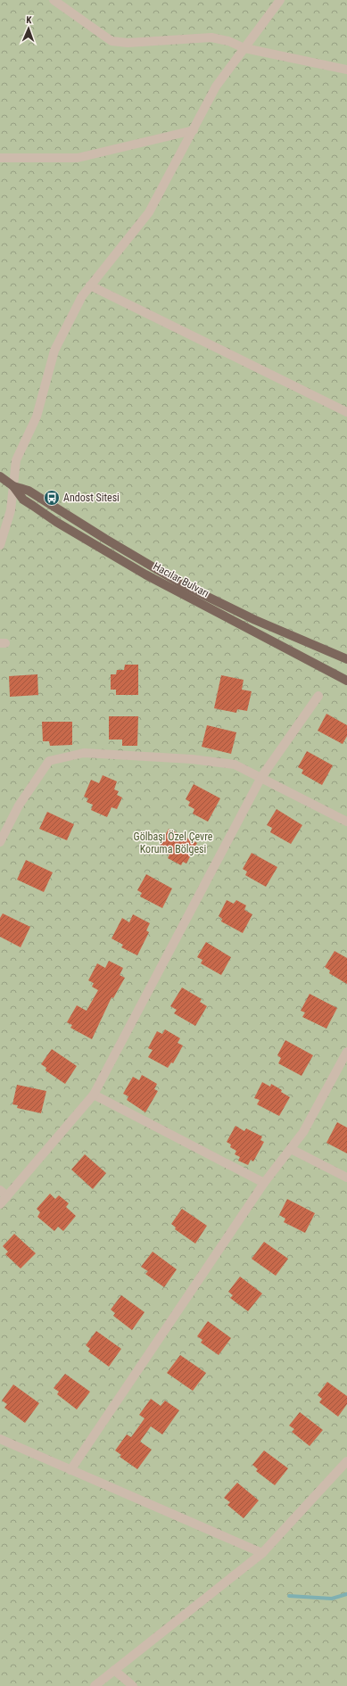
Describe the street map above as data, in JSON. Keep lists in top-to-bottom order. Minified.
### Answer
{"streets":{"main road":["Hacılar Bulvarı"]},"parks":["Gölbaşı Özel Çevre Koruma Bölgesi"],"places":{"bus stop":["Andost Sitesi"]},"north":"top"}
